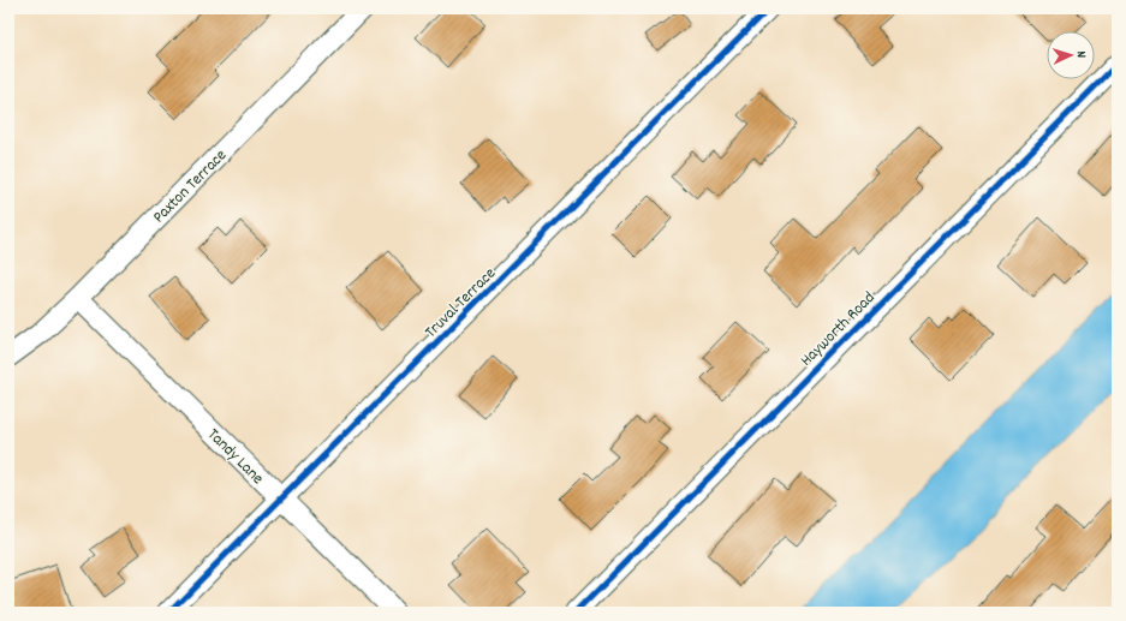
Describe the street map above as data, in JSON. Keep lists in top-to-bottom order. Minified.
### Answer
{"streets":{"street":["Paxton Terrace","Truval Terrace","Hayworth Road","Tandy Lane"]},"crossings":[["Paxton Terrace","Tandy Lane"],["Truval Terrace","Tandy Lane"]],"north":"right"}
